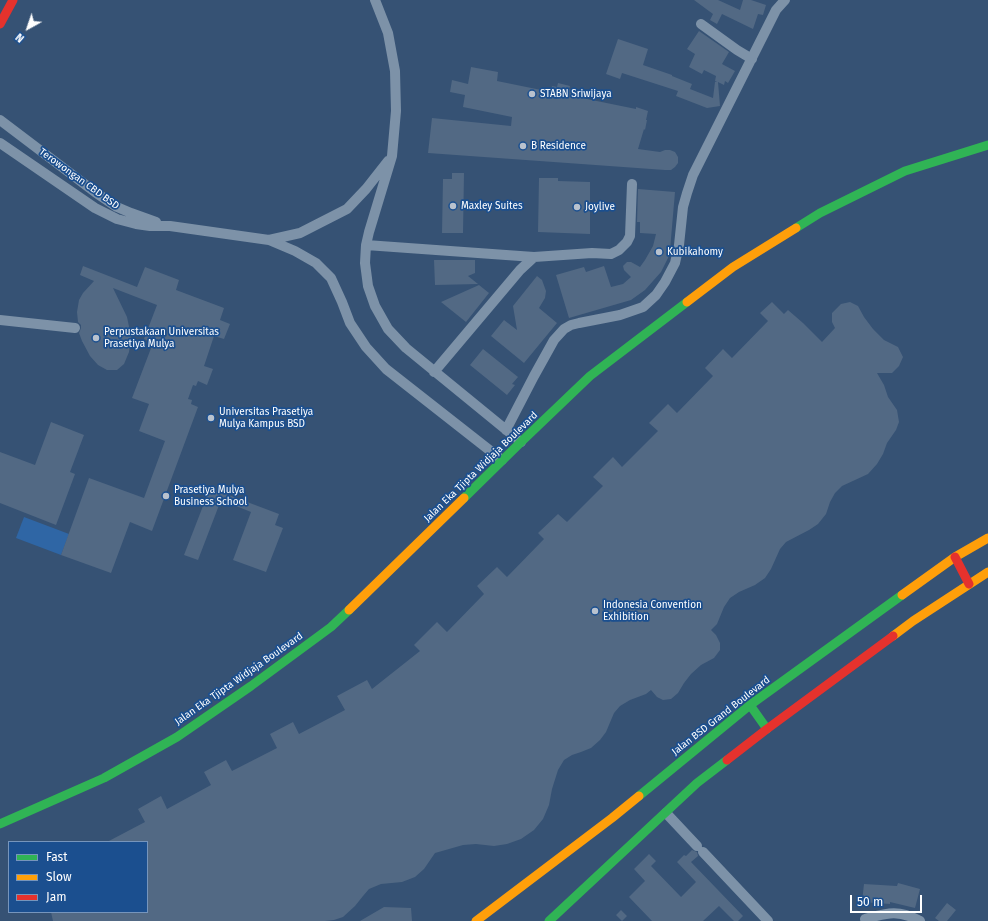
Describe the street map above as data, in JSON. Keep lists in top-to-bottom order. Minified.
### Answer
{"streets":{"main road":["Jalan Eka Tjipta Widjaja Boulevard","Jalan BSD Grand Boulevard"],"street":["Terowongan CBD BSD"]},"places":["STABN Sriwijaya","B Residence","Maxley Suites","Joylive","Kubikahomy","Perpustakaan Universitas Prasetiya Mulya","Universitas Prasetiya Mulya Kampus BSD","Prasetiya Mulya Business School","Indonesia Convention Exhibition"],"legend":["Fast","Slow","Jam"],"scale_bar":"50 m","north":"bottom left"}
